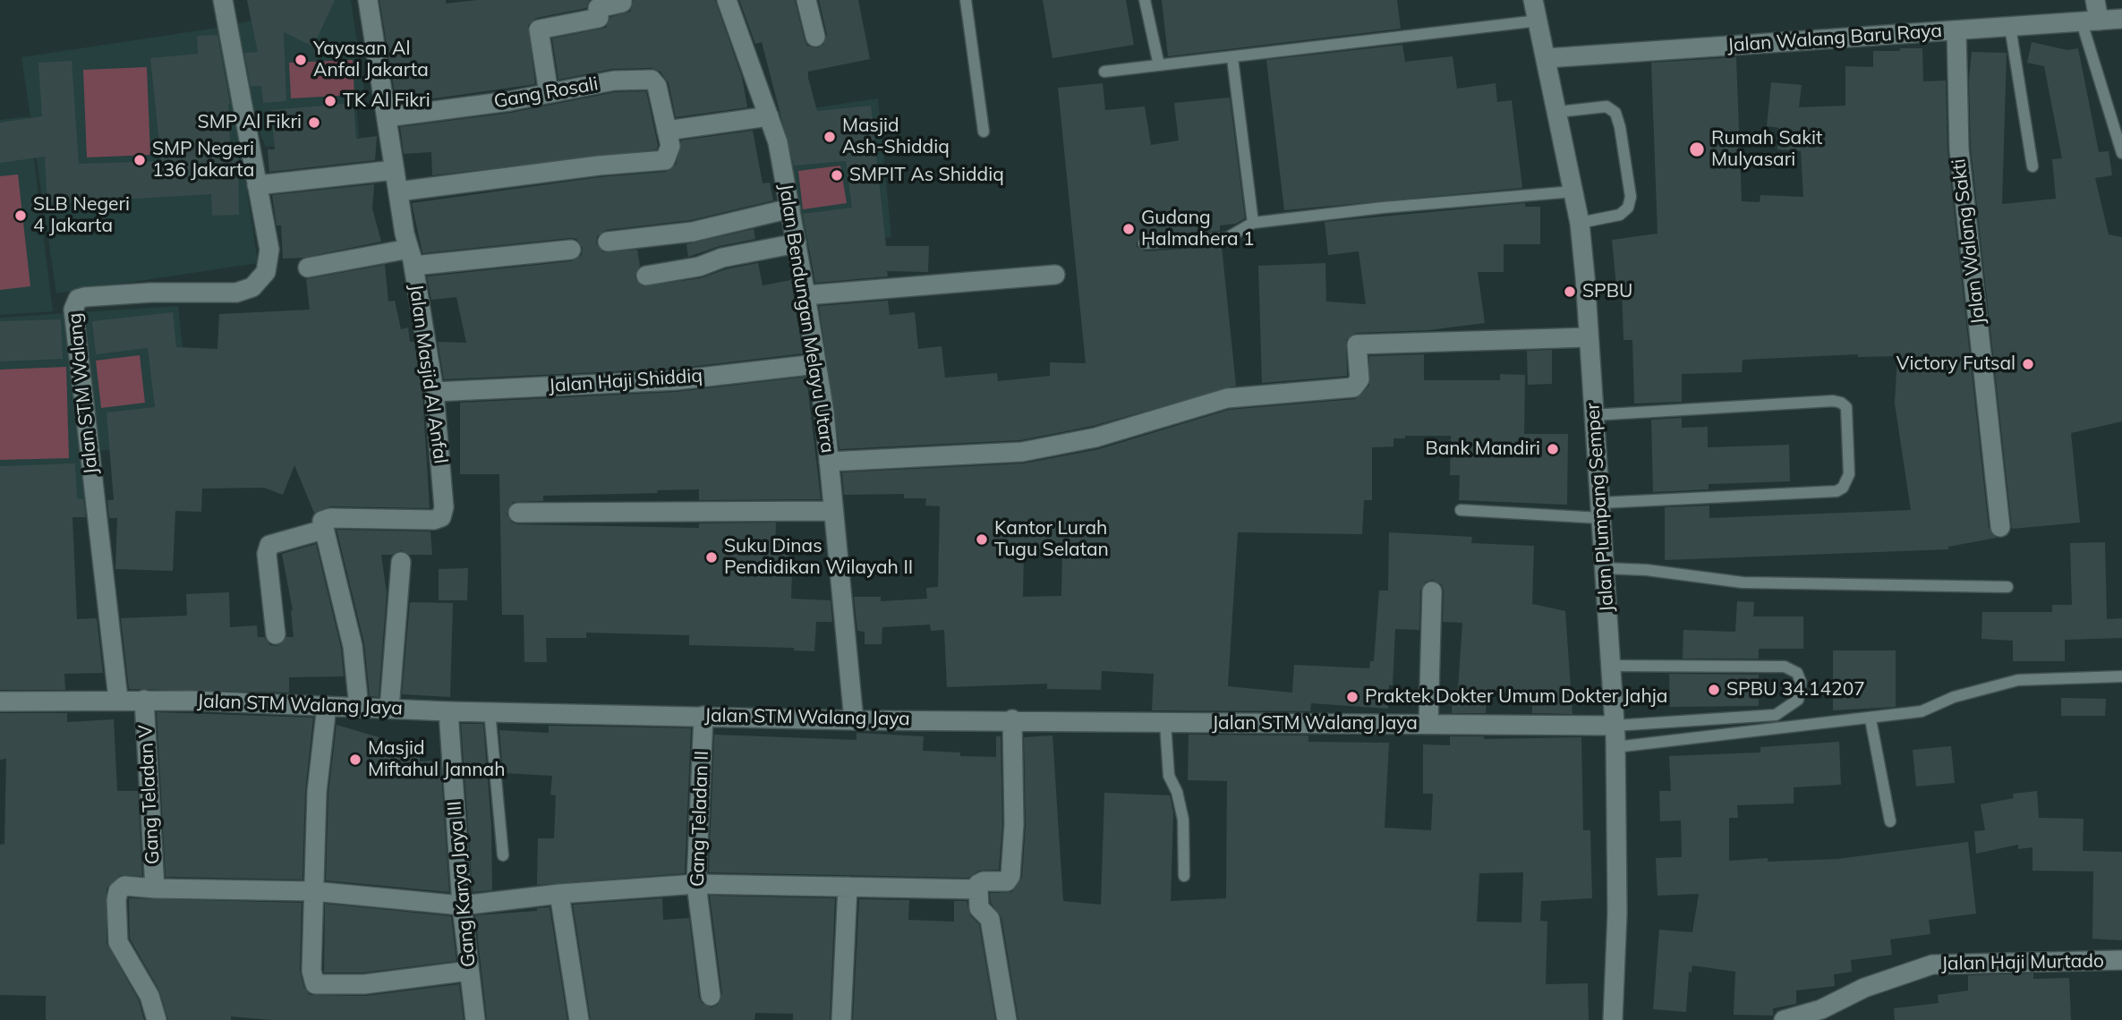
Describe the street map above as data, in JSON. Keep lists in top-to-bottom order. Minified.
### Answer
{"streets":{"street":["Jalan Walang Baru Raya","Gang Rosali","Jalan Walang Sakti","Jalan Bendungan Melayu Utara","Jalan Masjid Al Anfal","Jalan Haji Shiddiq","Jalan STM Walang","Jalan Plumpang Semper","Jalan STM Walang Jaya","Gang Teladan V","Gang Teladan II","Gang Karya Jaya III","Jalan Haji Murtado"]},"crossings":[["Jalan Walang Baru Raya","Jalan Walang Sakti"],["Jalan Walang Baru Raya","Jalan Plumpang Semper"],["Gang Rosali","Jalan Masjid Al Anfal"],["Jalan Bendungan Melayu Utara","Jalan Haji Shiddiq"],["Jalan Bendungan Melayu Utara","Jalan STM Walang Jaya"],["Jalan Masjid Al Anfal","Jalan Haji Shiddiq"],["Jalan STM Walang","Jalan STM Walang Jaya"],["Jalan Plumpang Semper","Jalan STM Walang Jaya"],["Jalan STM Walang Jaya","Gang Teladan V"],["Jalan STM Walang Jaya","Gang Teladan II"],["Jalan STM Walang Jaya","Gang Karya Jaya III"]],"places":["Yayasan Al Anfal Jakarta","TK Al Fikri","SMP Al Fikri","Masjid Ash-Shiddiq","Rumah Sakit Mulyasari","SMP Negeri 136 Jakarta","SMPIT As Shiddiq","SLB Negeri 4 Jakarta","Gudang Halmahera 1","SPBU","Victory Futsal","Bank Mandiri","Kantor Lurah Tugu Selatan","Suku Dinas Pendidikan Wilayah II","SPBU 34.14207","Praktek Dokter Umum Dokter Jahja","Masjid Miftahul Jannah"]}
